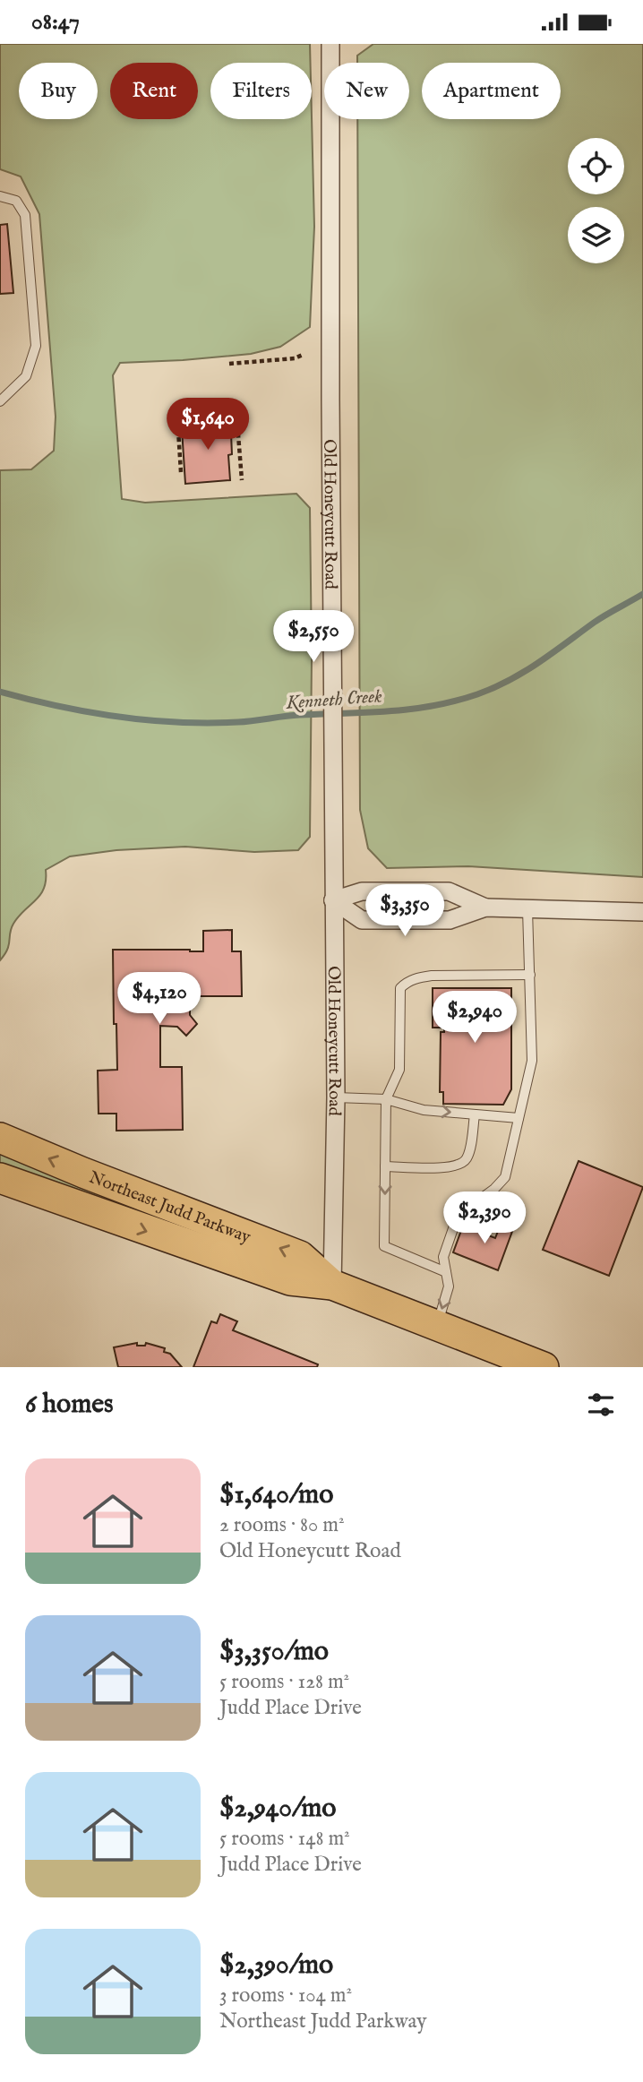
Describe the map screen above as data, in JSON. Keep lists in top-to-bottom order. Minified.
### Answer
{"streets":{"highway":["Northeast Judd Parkway"],"street":["Old Honeycutt Road"]},"crossings":[["Old Honeycutt Road","Northeast Judd Parkway"]],"water":["Kenneth Creek"],"page":{"status":"08:47","chip":["Buy","Rent","Filters","New","Apartment"],"price":["$1,640","$2,550","$3,350","$4,120","$2,940","$2,390"],"heading":"6 homes","list":[{"name":"$1,640/mo","note":"2 rooms · 80 m² · Old Honeycutt Road"},{"name":"$3,350/mo","note":"5 rooms · 128 m² · Judd Place Drive"},{"name":"$2,940/mo","note":"5 rooms · 148 m² · Judd Place Drive"},{"name":"$2,390/mo","note":"3 rooms · 104 m² · Northeast Judd Parkway"}]}}
